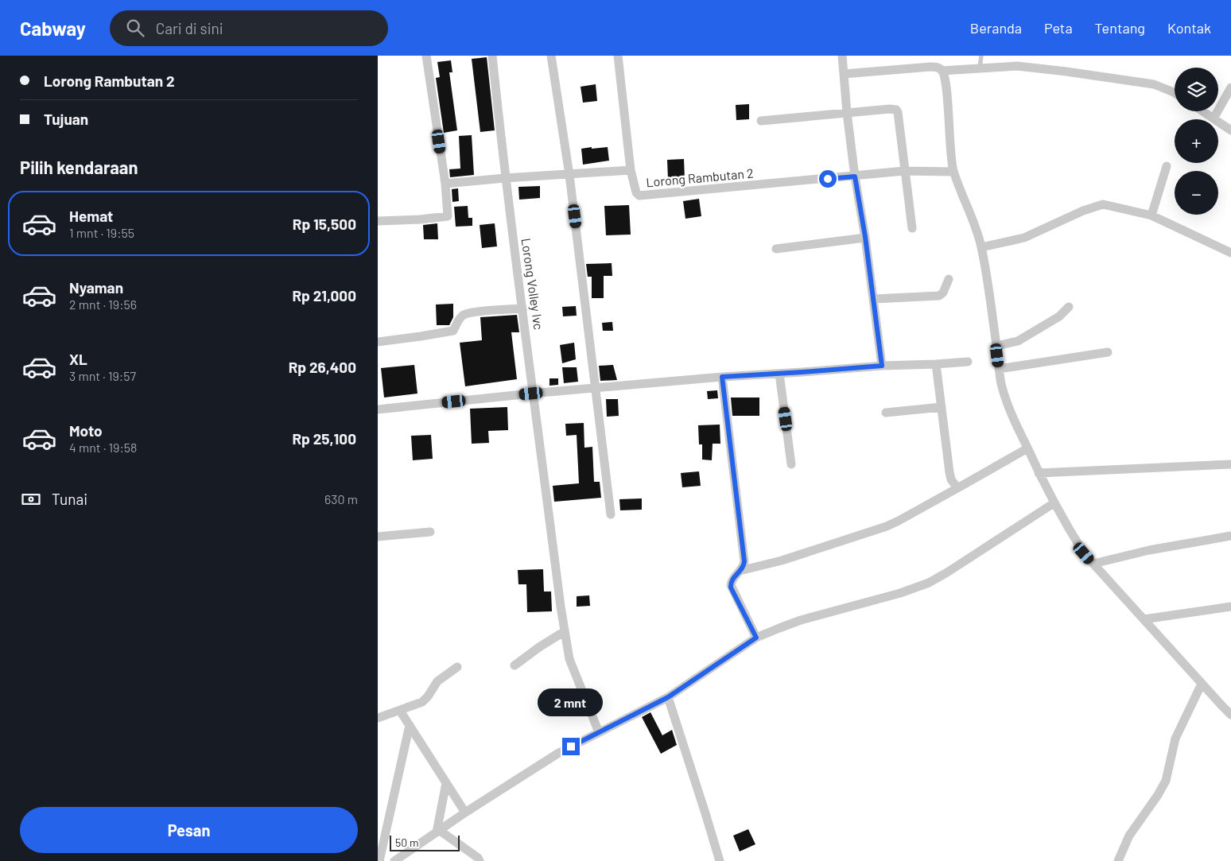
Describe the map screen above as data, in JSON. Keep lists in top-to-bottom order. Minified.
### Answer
{"streets":{"street":["Lorong Rambutan 2","Lorong Volley Ivc"]},"scale_bar":"50 m","page":{"header":"Cabway","search":"Cari di sini","nav":["Beranda","Peta","Tentang","Kontak"],"banner":["Lorong Rambutan 2","Tujuan"],"map_buttons":["+","−"],"heading":"Pilih kendaraan","list":[{"name":"Hemat","note":"1 mnt · 19:55","value":"Rp 15,500"},{"name":"Nyaman","note":"2 mnt · 19:56","value":"Rp 21,000"},{"name":"XL","note":"3 mnt · 19:57","value":"Rp 26,400"},{"name":"Moto","note":"4 mnt · 19:58","value":"Rp 25,100"}],"pay":["Tunai","630 m"],"bubble":"2 mnt","buttons":"Pesan","scale":"50 m"}}
